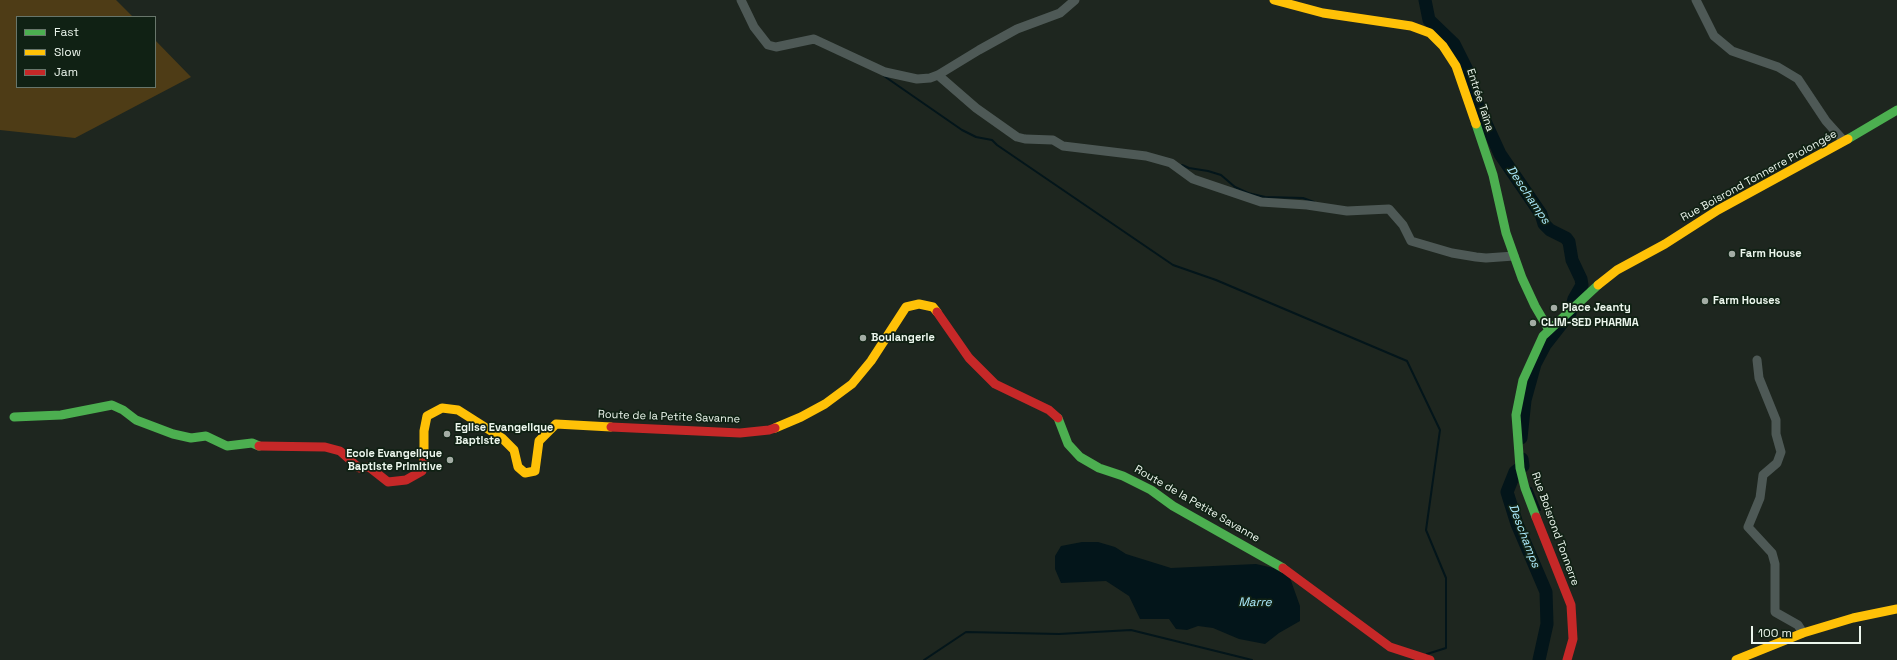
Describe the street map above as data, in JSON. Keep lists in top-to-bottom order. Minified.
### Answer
{"streets":{"street":["Entrée Taïna","Rue Boisrond Tonnerre Prolongée","Route de la Petite Savanne","Rue Boisrond Tonnerre"]},"crossings":[["Entrée Taïna","Rue Boisrond Tonnerre"],["Rue Boisrond Tonnerre Prolongée","Rue Boisrond Tonnerre"]],"water":["Deschamps","Marre"],"places":["Farm House","Farm Houses","Place Jeanty","CLIM-SED PHARMA","Boulangerie","Eglise Evangelique Baptiste","Ecole Evangelique Baptiste Primitive"],"legend":["Fast","Slow","Jam"],"scale_bar":"100 m"}
